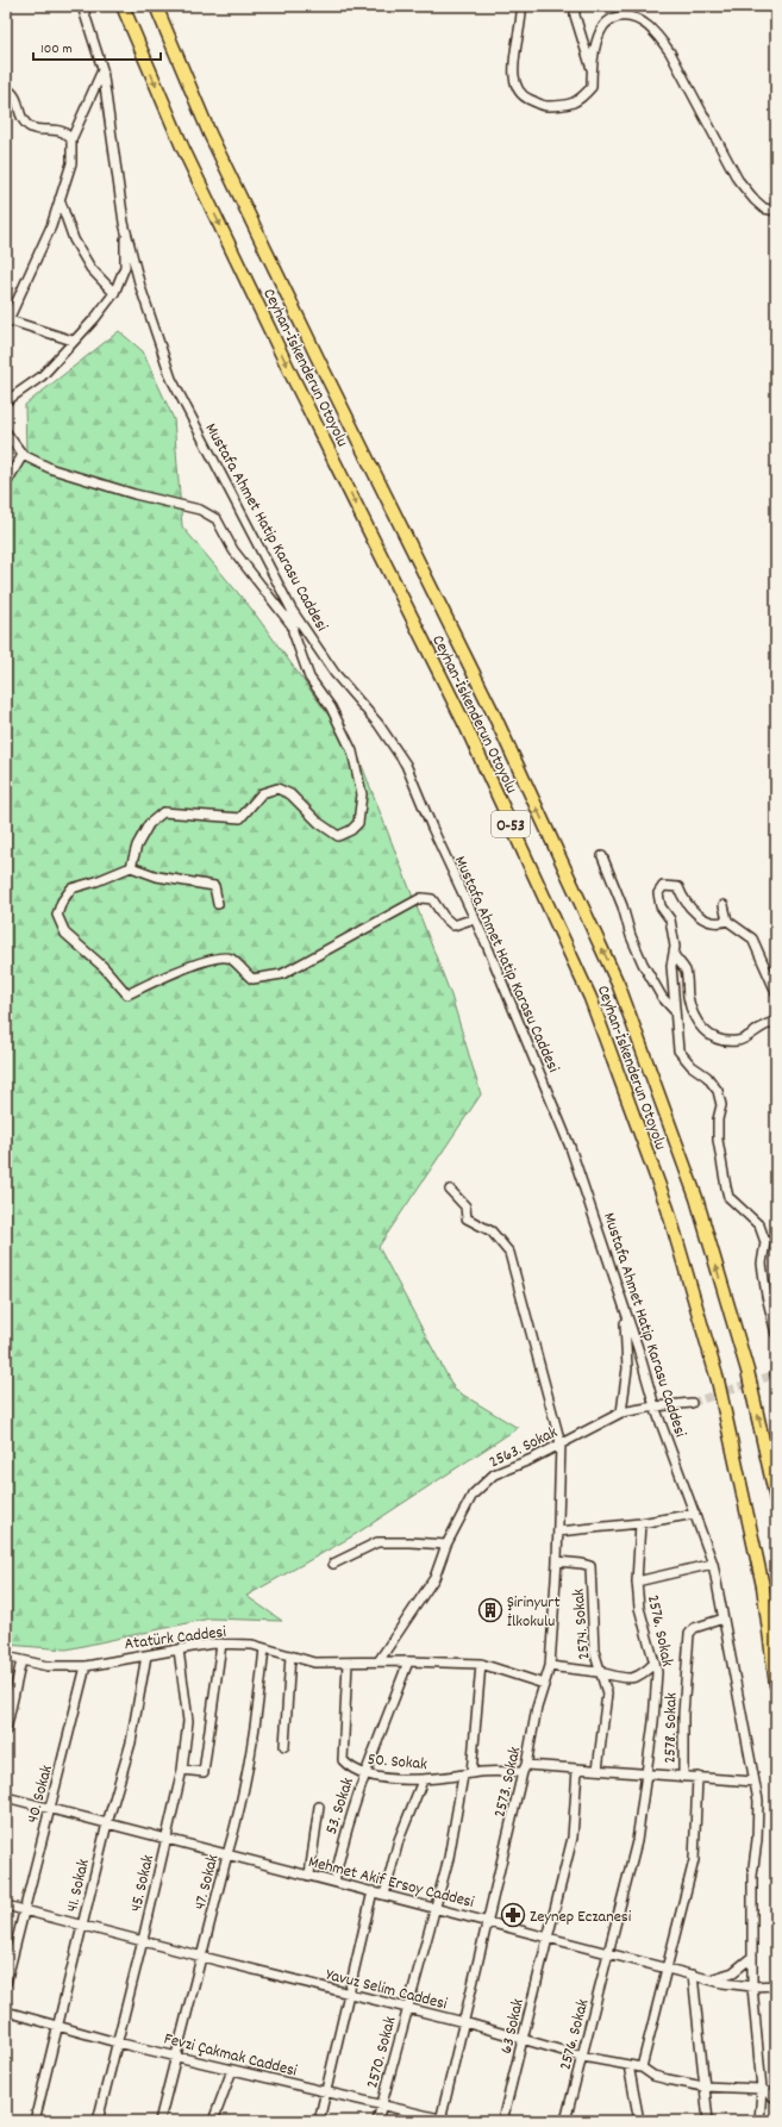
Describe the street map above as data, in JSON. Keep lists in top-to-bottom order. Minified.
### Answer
{"streets":{"highway":["Ceyhan-İskenderun Otoyolu","O-53"],"street":["Mustafa Ahmet Hatip Karasu Caddesi","2563. Sokak","2574. Sokak","2576. Sokak","Atatürk Caddesi","2578. Sokak","50. Sokak","2573. Sokak","40. Sokak","53. Sokak","Mehmet Akif Ersoy Caddesi","47. Sokak","45. Sokak","41. Sokak","Yavuz Selim Caddesi","63 Sokak","2570. Sokak","Fevzi Çakmak Caddesi"]},"crossings":[["Mustafa Ahmet Hatip Karasu Caddesi","2563. Sokak"],["Mustafa Ahmet Hatip Karasu Caddesi","2578. Sokak"],["Mustafa Ahmet Hatip Karasu Caddesi","50. Sokak"],["Mustafa Ahmet Hatip Karasu Caddesi","Mehmet Akif Ersoy Caddesi"],["Mustafa Ahmet Hatip Karasu Caddesi","Yavuz Selim Caddesi"],["2563. Sokak","Atatürk Caddesi"],["2563. Sokak","2573. Sokak"],["2574. Sokak","50. Sokak"],["2574. Sokak","2573. Sokak"],["2576. Sokak","50. Sokak"],["2576. Sokak","Mehmet Akif Ersoy Caddesi"],["2576. Sokak","Yavuz Selim Caddesi"],["Atatürk Caddesi","50. Sokak"],["Atatürk Caddesi","2573. Sokak"],["Atatürk Caddesi","40. Sokak"],["Atatürk Caddesi","53. Sokak"],["Atatürk Caddesi","47. Sokak"],["Atatürk Caddesi","45. Sokak"],["Atatürk Caddesi","41. Sokak"],["2578. Sokak","50. Sokak"],["50. Sokak","2573. Sokak"],["50. Sokak","53. Sokak"],["50. Sokak","63 Sokak"],["50. Sokak","2570. Sokak"],["2573. Sokak","Mehmet Akif Ersoy Caddesi"],["2573. Sokak","Yavuz Selim Caddesi"],["2573. Sokak","Fevzi Çakmak Caddesi"],["40. Sokak","Mehmet Akif Ersoy Caddesi"],["40. Sokak","Yavuz Selim Caddesi"],["53. Sokak","Mehmet Akif Ersoy Caddesi"],["Mehmet Akif Ersoy Caddesi","47. Sokak"],["Mehmet Akif Ersoy Caddesi","45. Sokak"],["Mehmet Akif Ersoy Caddesi","41. Sokak"],["Mehmet Akif Ersoy Caddesi","63 Sokak"],["Mehmet Akif Ersoy Caddesi","2570. Sokak"],["47. Sokak","Yavuz Selim Caddesi"],["47. Sokak","Fevzi Çakmak Caddesi"],["45. Sokak","Yavuz Selim Caddesi"],["45. Sokak","Fevzi Çakmak Caddesi"],["41. Sokak","Yavuz Selim Caddesi"],["41. Sokak","Fevzi Çakmak Caddesi"],["Yavuz Selim Caddesi","63 Sokak"],["Yavuz Selim Caddesi","2570. Sokak"],["2570. Sokak","Fevzi Çakmak Caddesi"]],"places":{"building":["Şirinyurt İlkokulu"],"pharmacy":["Zeynep Eczanesi"]},"scale_bar":"100 m"}
